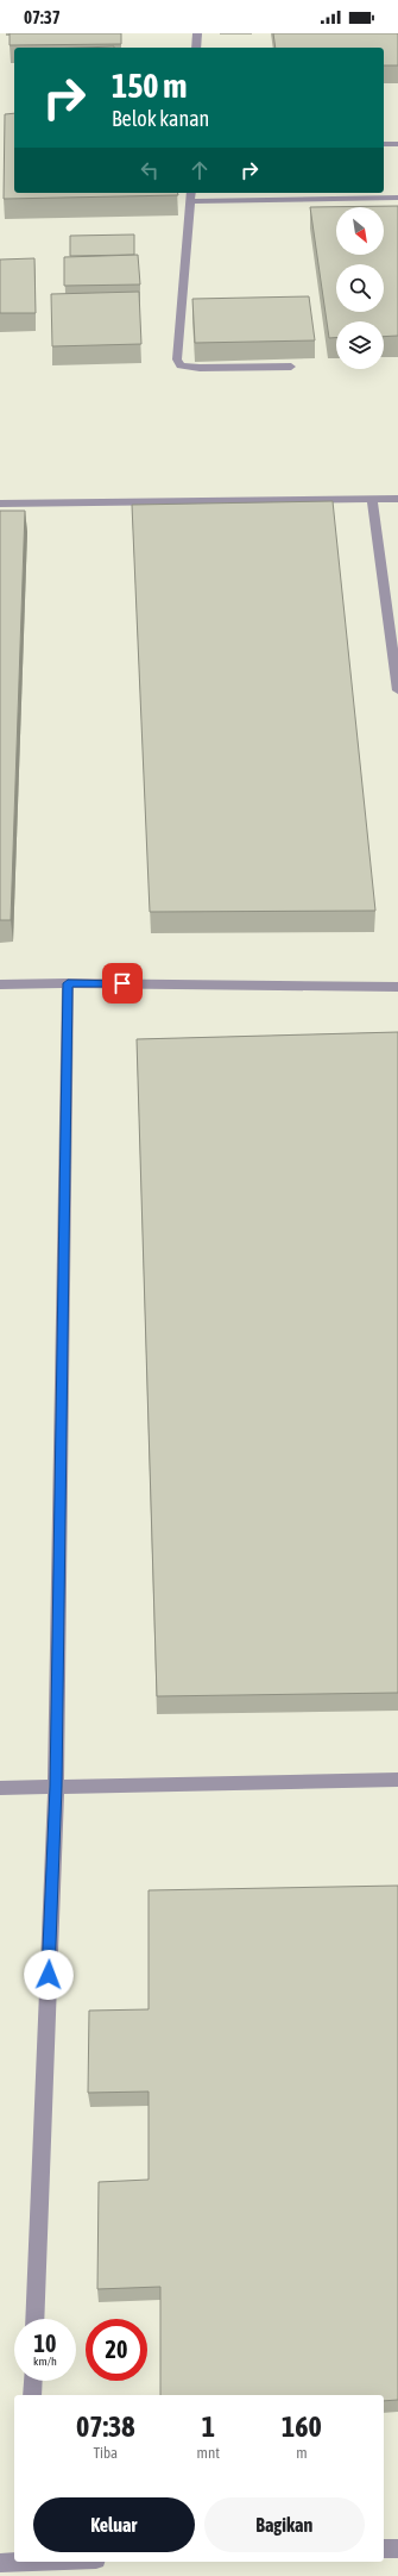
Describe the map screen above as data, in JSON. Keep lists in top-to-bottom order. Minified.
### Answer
{"north":"bottom right","page":{"status":"07:37","turn":["150 m","Belok kanan"],"speed":"10 km/h","limit":"20","eta":["07:38","Tiba","1","mnt","160","m"],"buttons":["Keluar","Bagikan"]}}
